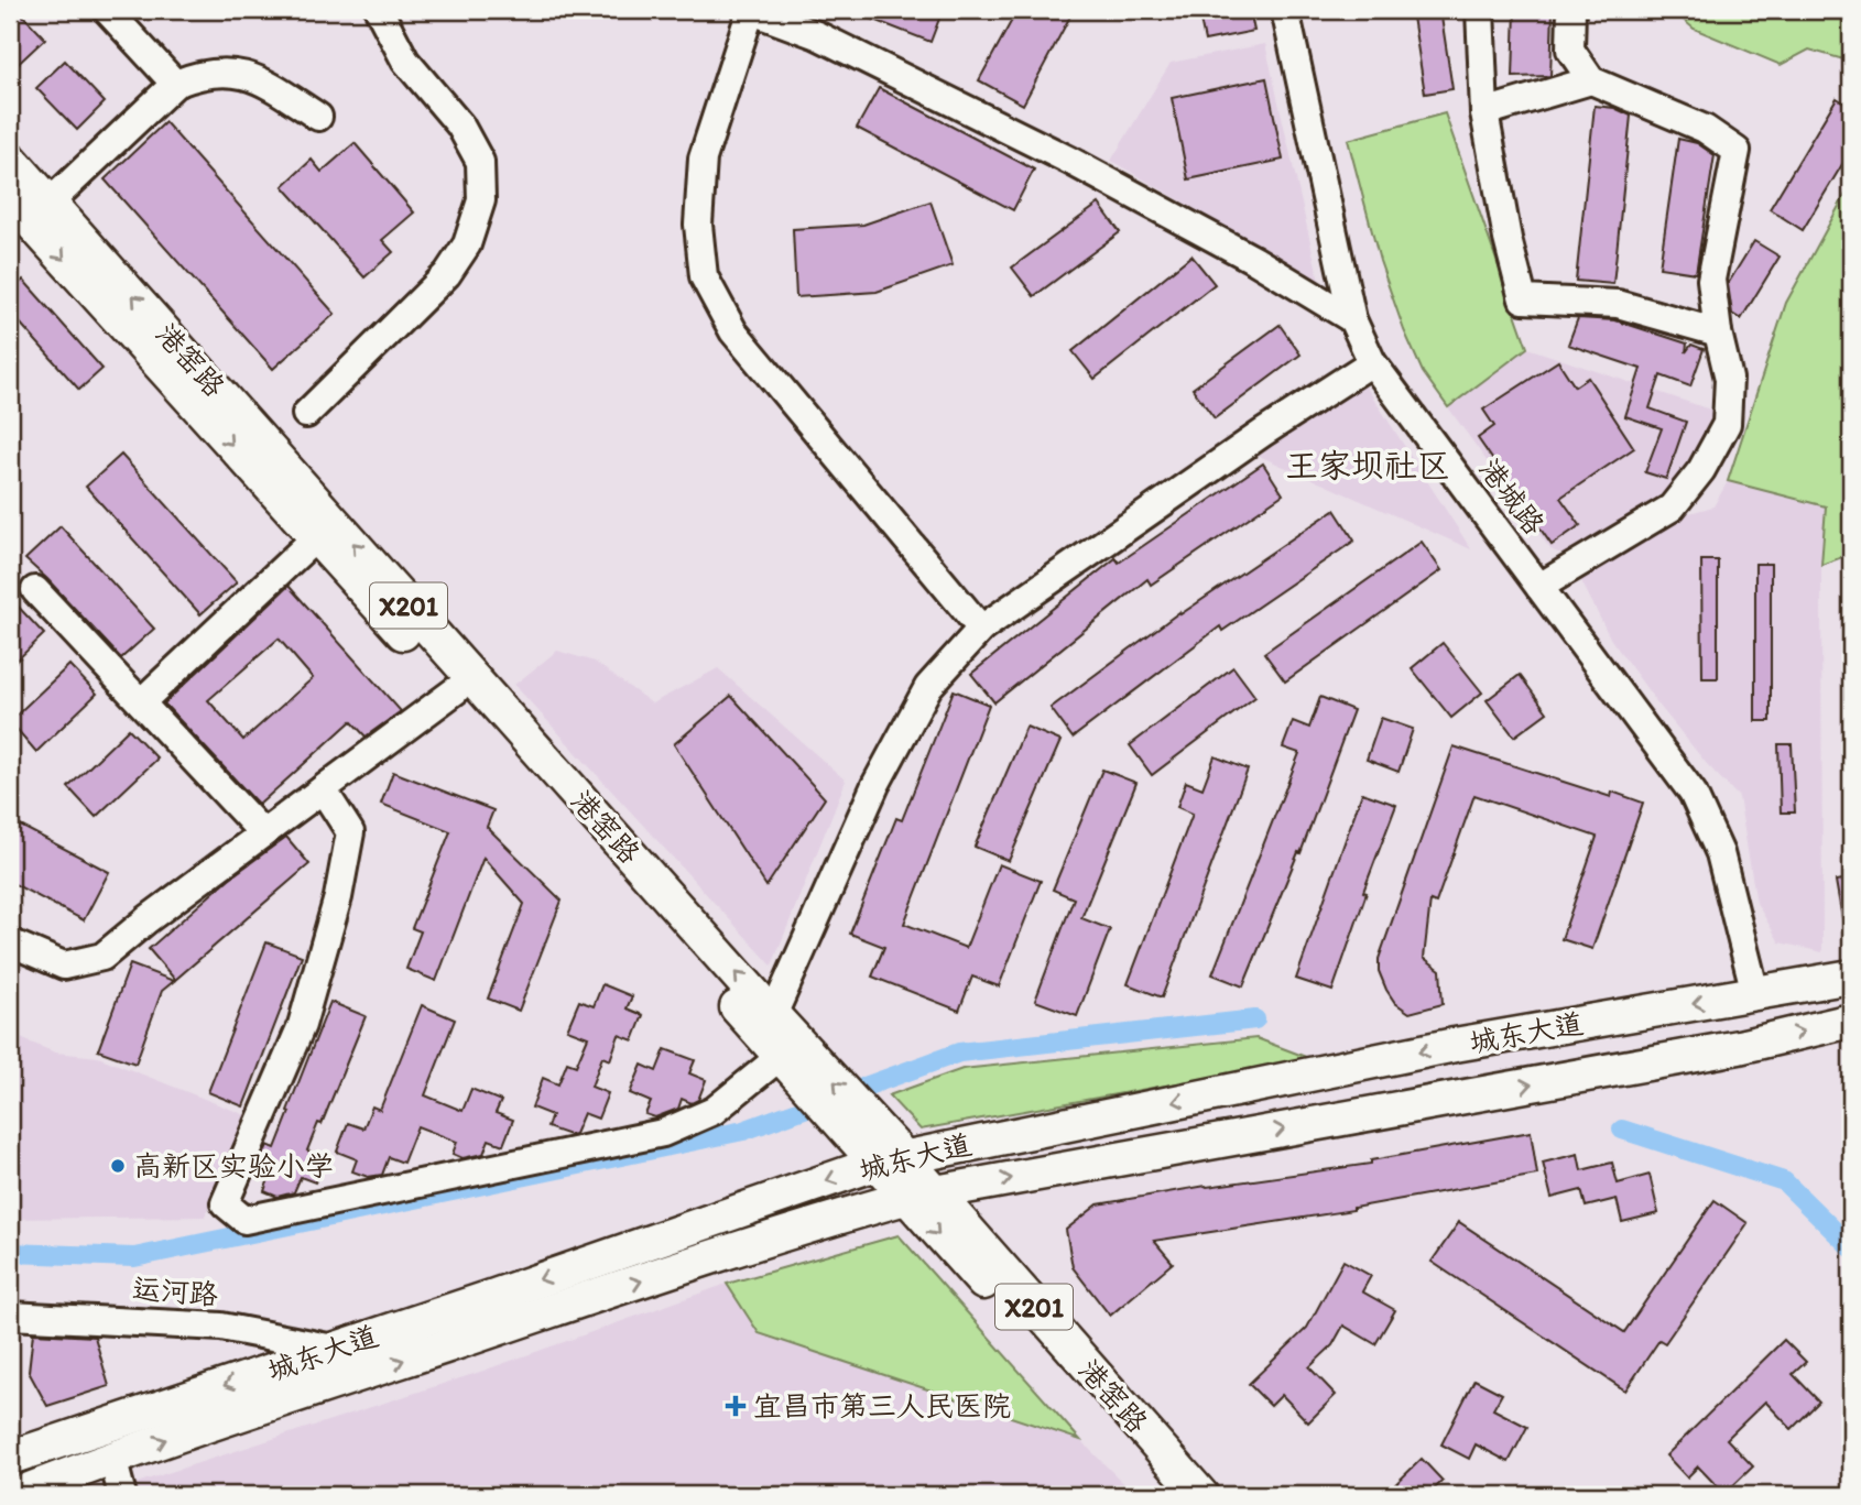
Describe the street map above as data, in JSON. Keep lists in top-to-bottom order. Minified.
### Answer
{"streets":{"main road":["港窑路","X201","城东大道"],"street":["港城路","运河路"]},"crossings":[["港窑路","城东大道"],["港城路","城东大道"],["城东大道","运河路"]],"districts":["王家坝社区"],"places":{"other":["高新区实验小学"],"health":["宜昌市第三人民医院"]}}
